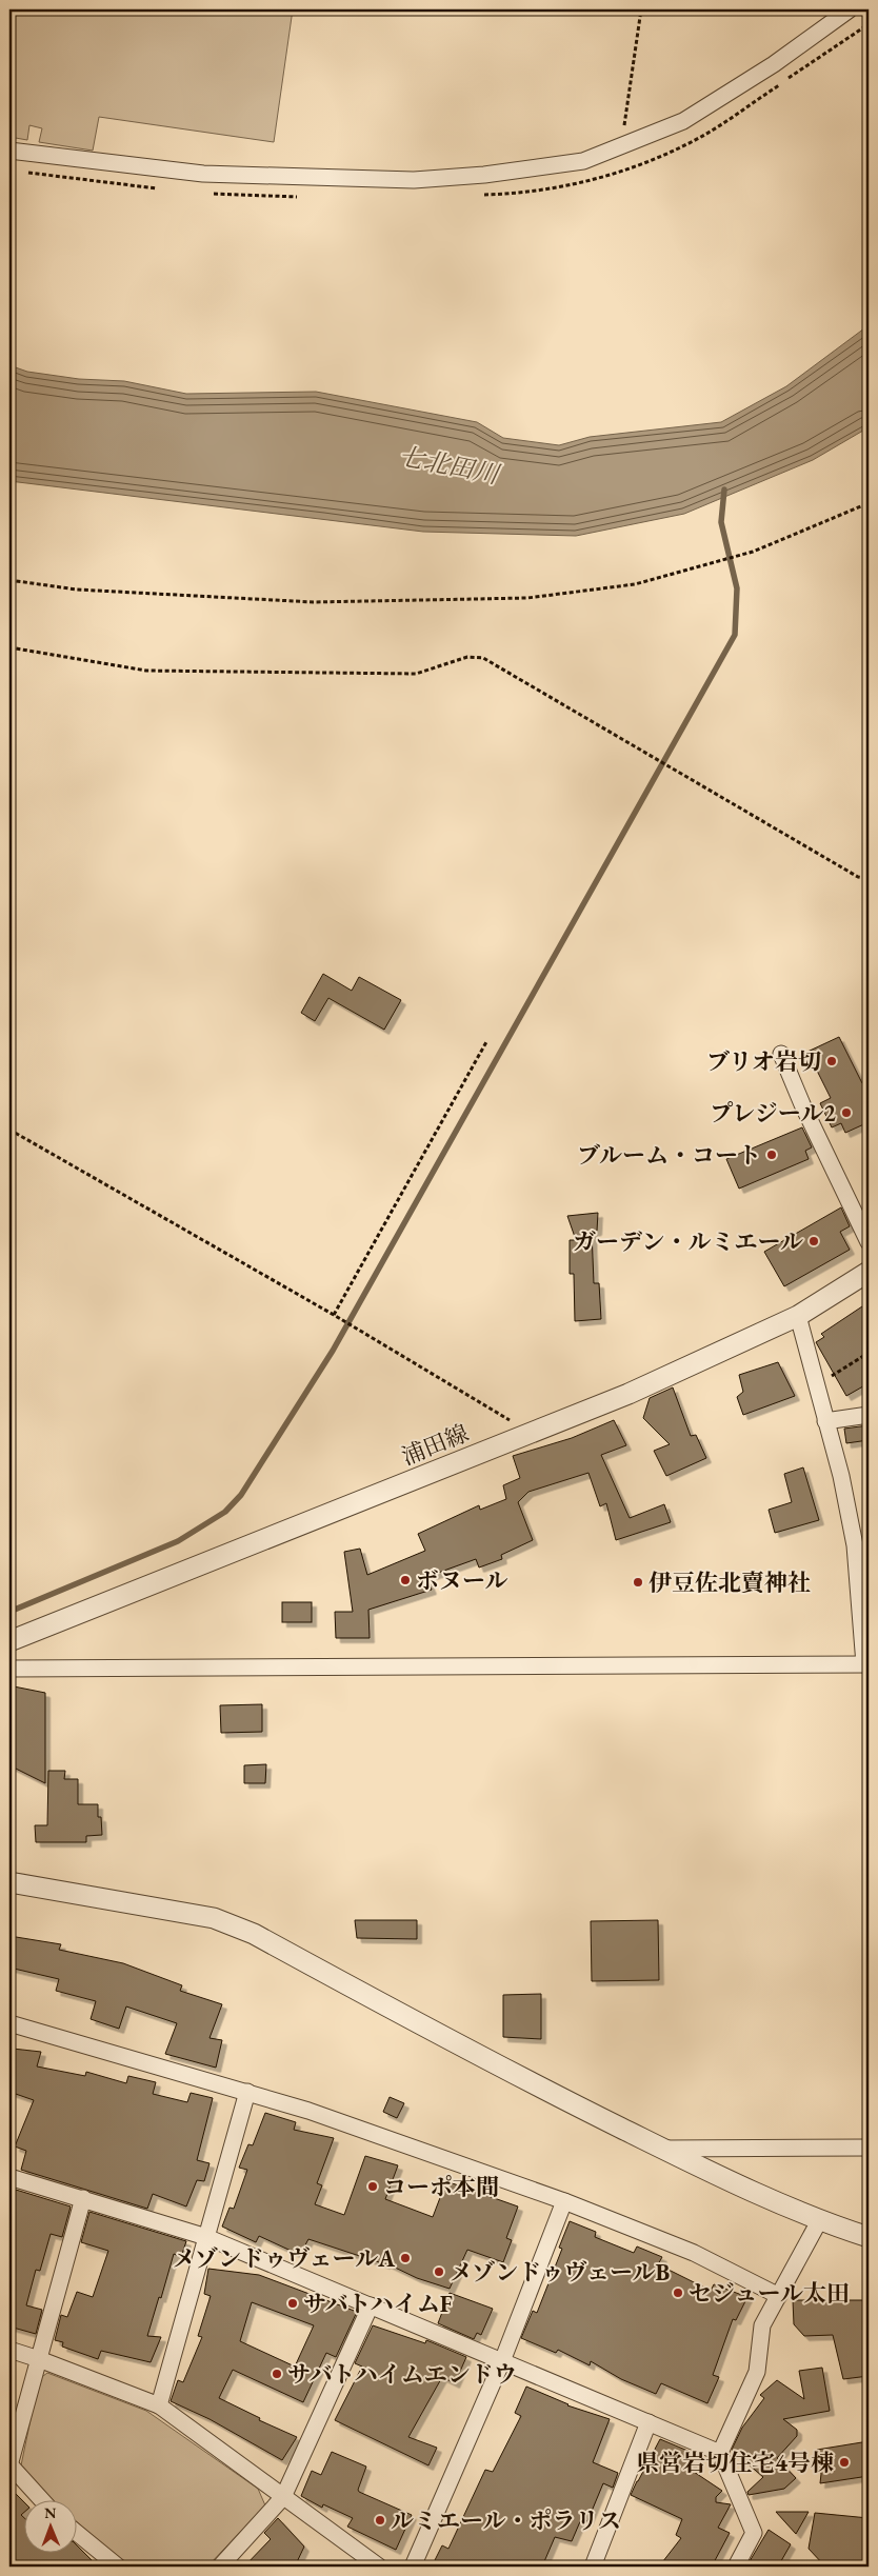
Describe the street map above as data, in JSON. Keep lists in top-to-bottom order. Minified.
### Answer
{"streets":{"street":["浦田線"]},"water":["七北田川"],"places":["ブリオ岩切","プレジール2","ブルーム・コート","ガーデン・ルミエール","ボヌール","伊豆佐北賣神社","コーポ本間","メゾンドゥヴェールA","メゾンドゥヴェールB","セジュール太田","サバトハイムF","サバトハイムエンドウ","県営岩切住宅4号棟","ルミエール・ポラリス"],"north":"top"}
